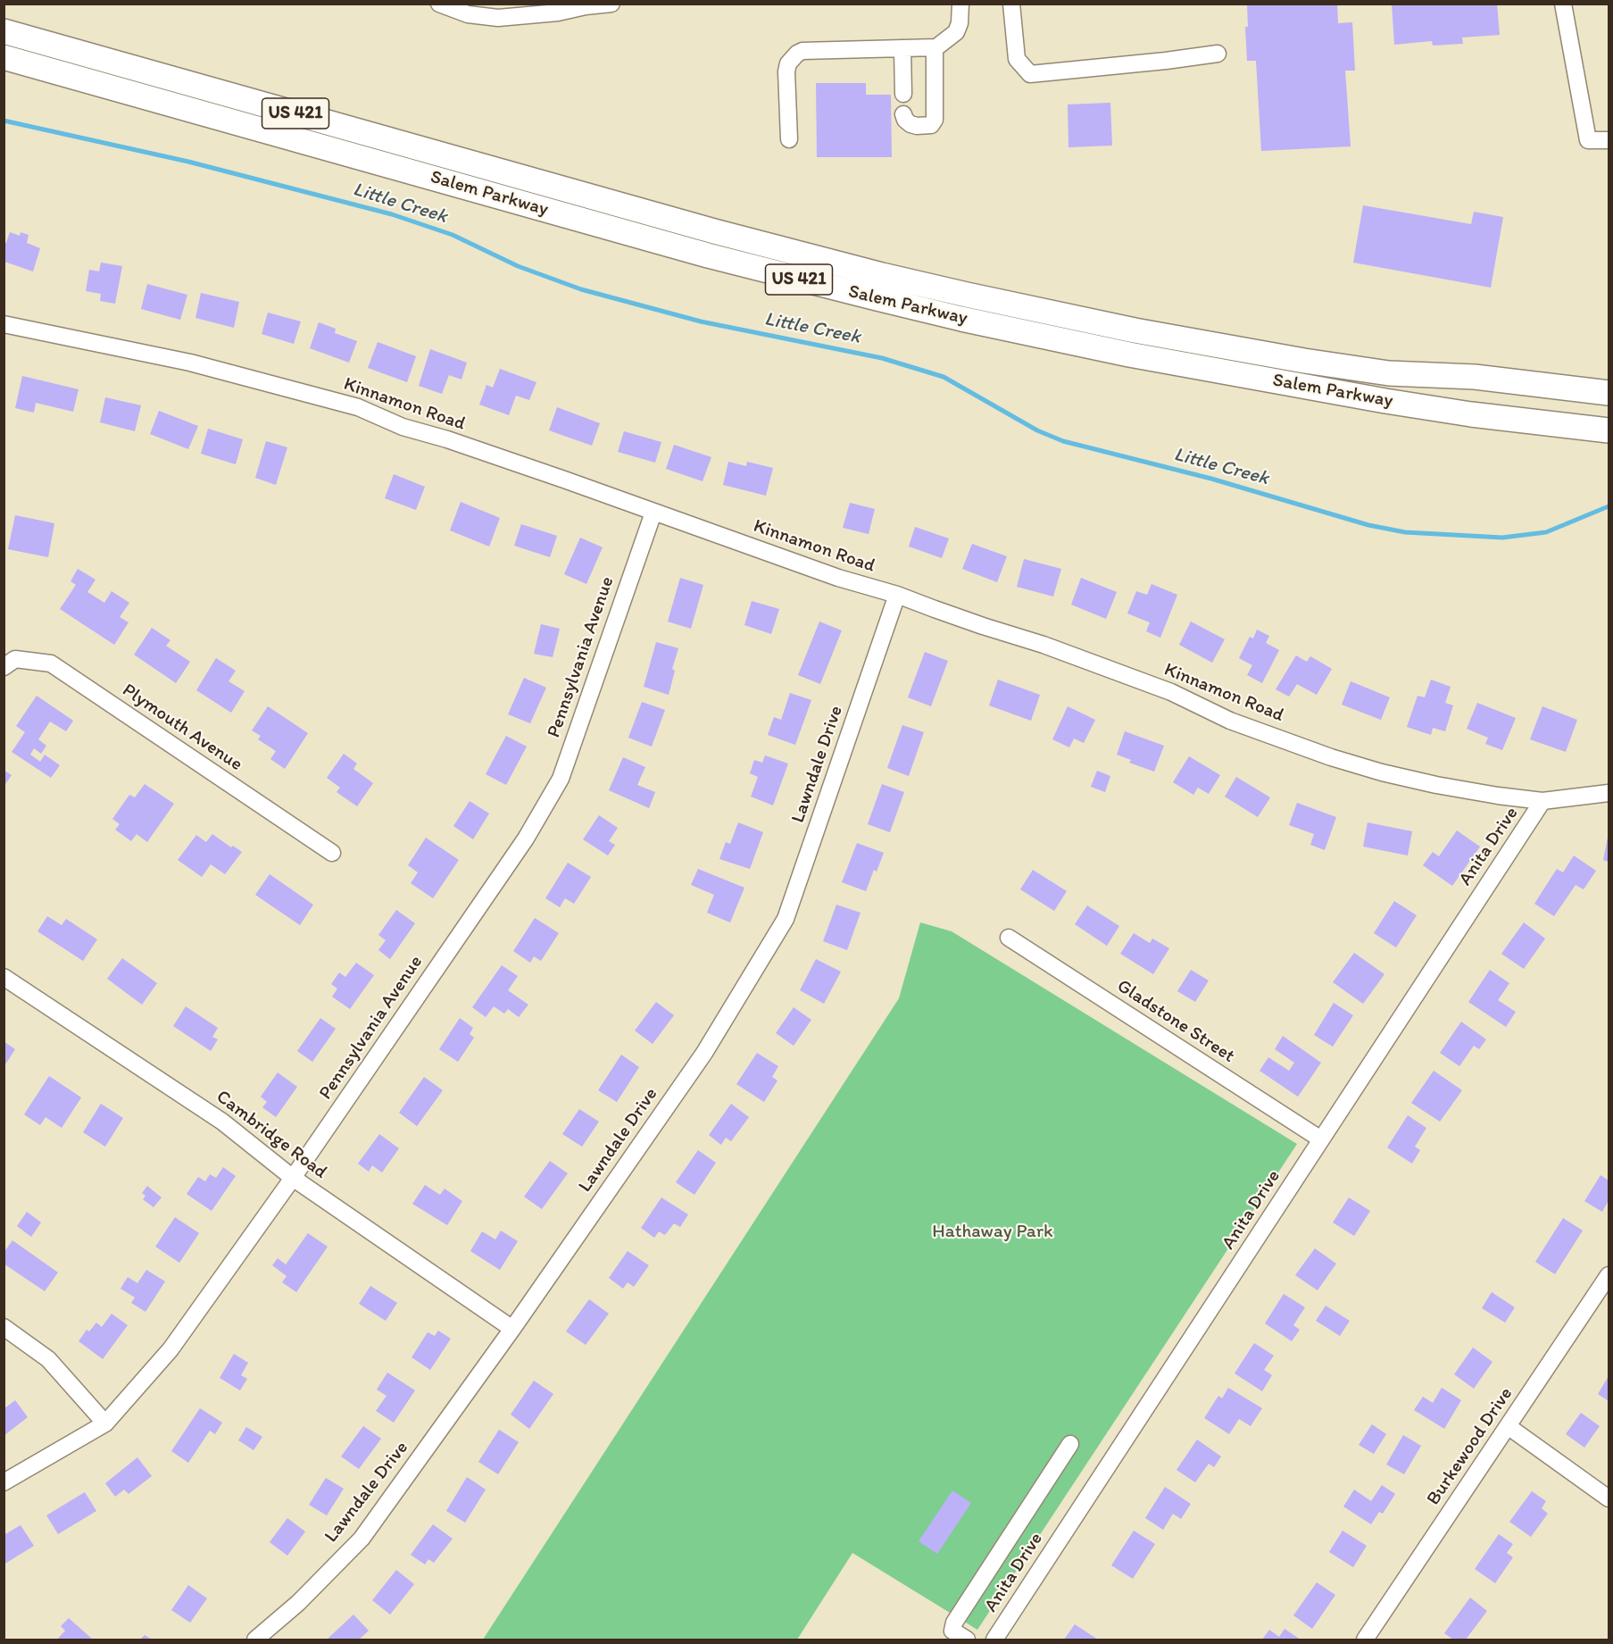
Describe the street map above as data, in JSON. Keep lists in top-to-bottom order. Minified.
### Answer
{"streets":{"highway":["US 421","Salem Parkway"],"street":["Kinnamon Road","Pennsylvania Avenue","Plymouth Avenue","Lawndale Drive","Anita Drive","Gladstone Street","Cambridge Road","Burkewood Drive"]},"crossings":[["Kinnamon Road","Pennsylvania Avenue"],["Kinnamon Road","Lawndale Drive"],["Kinnamon Road","Anita Drive"],["Pennsylvania Avenue","Cambridge Road"],["Lawndale Drive","Cambridge Road"],["Anita Drive","Gladstone Street"]],"water":["Little Creek"],"parks":["Hathaway Park"]}
